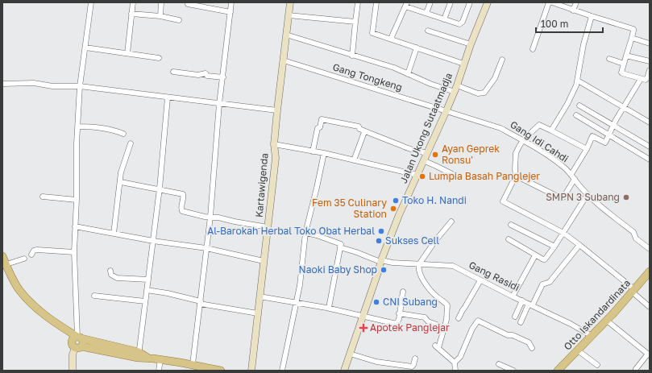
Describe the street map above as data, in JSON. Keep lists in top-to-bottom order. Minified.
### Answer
{"streets":{"main road":["Jalan Ukong Sutaatmadja","Kartawigenda","Otto Iskandardinata"],"street":["Gang Tongkeng","Gang Idi Cahdi","Gang Rasidi"]},"crossings":[["Gang Tongkeng","Jalan Ukong Sutaatmadja"],["Gang Tongkeng","Gang Idi Cahdi"],["Gang Tongkeng","Kartawigenda"],["Jalan Ukong Sutaatmadja","Gang Idi Cahdi"],["Jalan Ukong Sutaatmadja","Gang Rasidi"],["Gang Rasidi","Otto Iskandardinata"]],"places":{"other":["Ayan Geprek Ronsu'","Lumpia Basah Panglejer","SMPN 3 Subang","Toko H. Nandi","Fem 35 Culinary Station","Al-Barokah Herbal Toko Obat Herbal","Sukses Cell","Naoki Baby Shop","CNI Subang"],"health":["Apotek Panglejar"]},"scale_bar":"100 m"}
